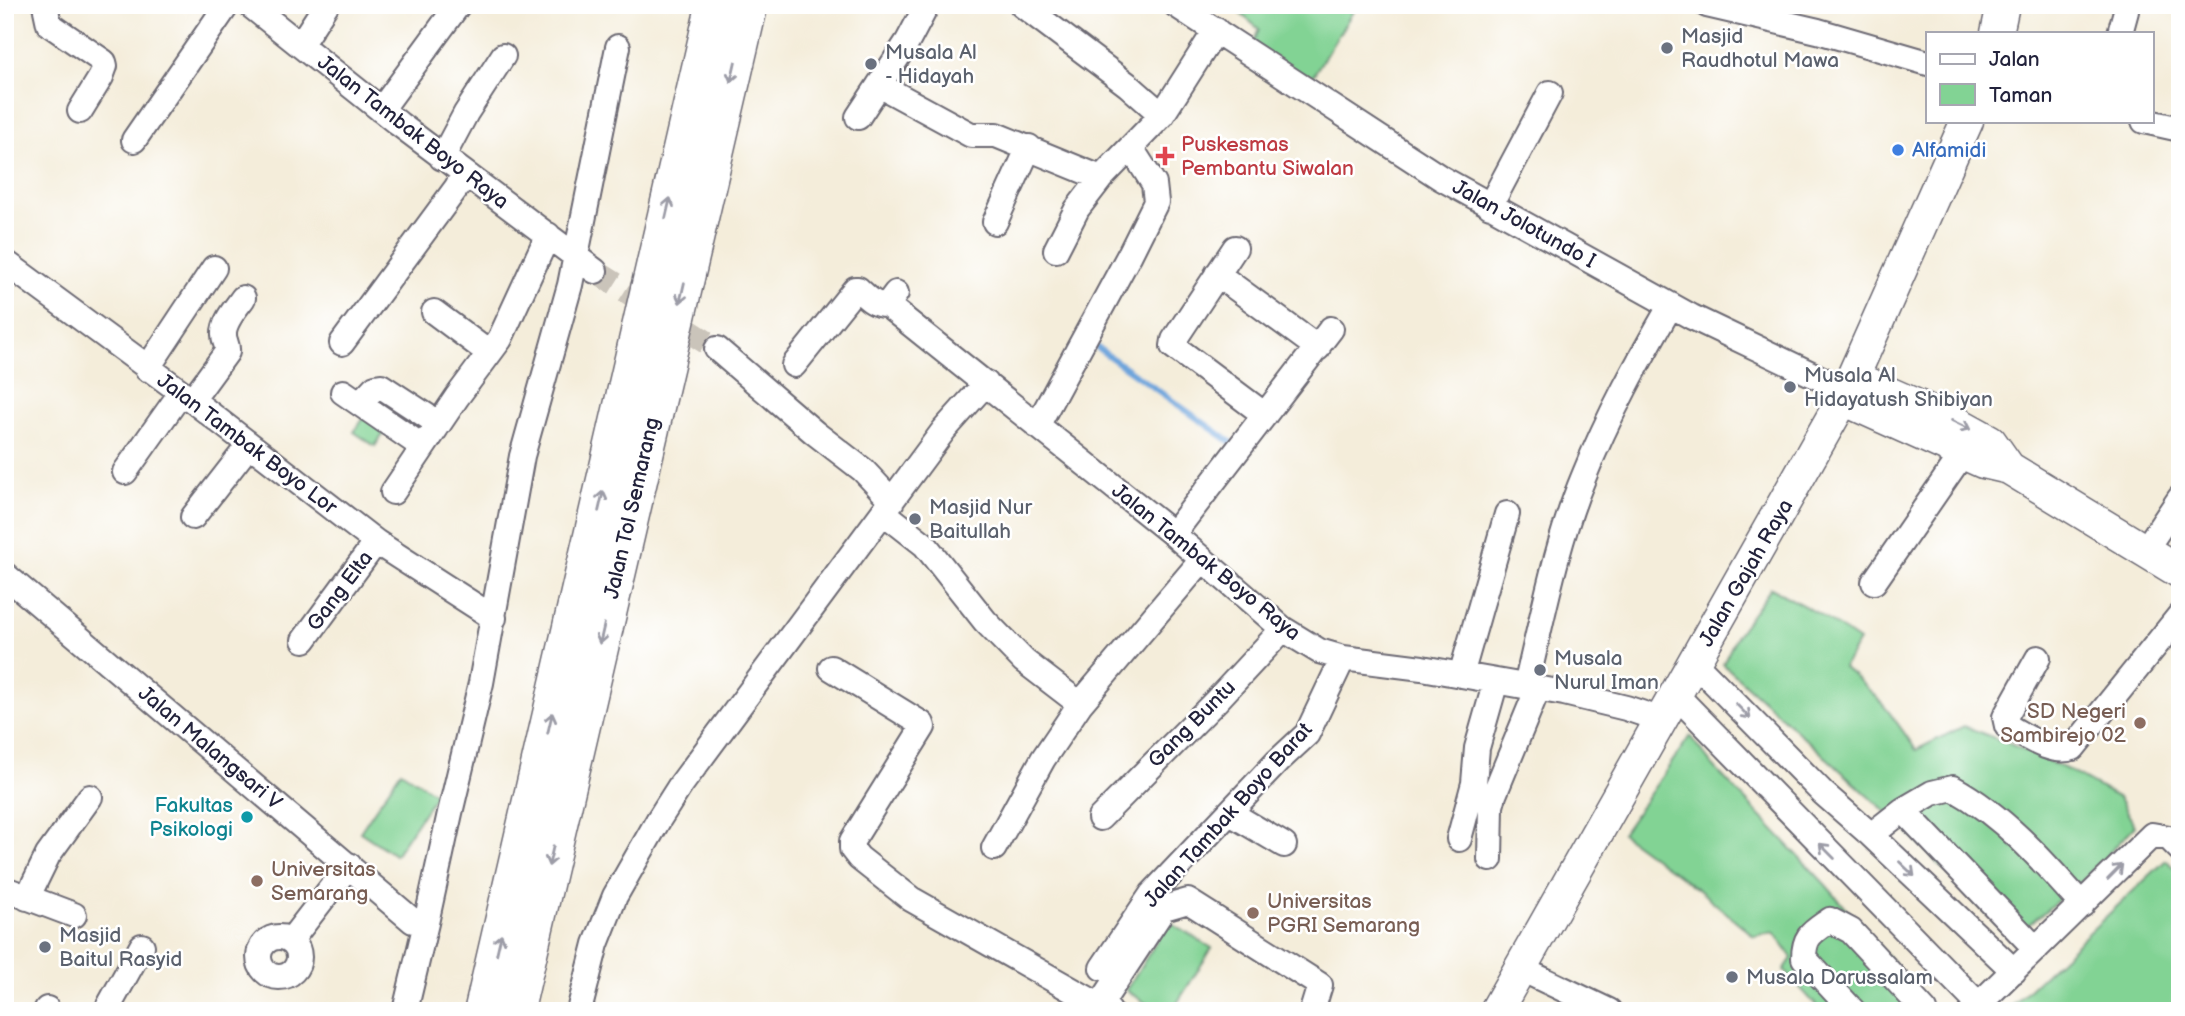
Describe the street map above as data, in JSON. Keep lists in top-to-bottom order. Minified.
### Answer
{"streets":{"highway":["Jalan Tol Semarang"],"main road":["Jalan Gajah Raya"],"street":["Jalan Tambak Boyo Raya","Jalan Jolotundo I","Jalan Tambak Boyo Lor","Gang Elta","Gang Buntu","Jalan Malangsari V","Jalan Tambak Boyo Barat"]},"crossings":[["Jalan Tambak Boyo Raya","Jalan Gajah Raya"],["Jalan Tambak Boyo Raya","Gang Buntu"],["Jalan Tambak Boyo Raya","Jalan Tambak Boyo Barat"],["Jalan Jolotundo I","Jalan Gajah Raya"],["Jalan Tambak Boyo Lor","Gang Elta"]],"places":{"other":["Masjid Raudhotul Mawa","Musala Al - Hidayah","Alfamidi","Musala Al Hidayatush Shibiyan","Masjid Nur Baitullah","Musala Nurul Iman","SD Negeri Sambirejo 02","Fakultas Psikologi","Universitas Semarang","Universitas PGRI Semarang","Masjid Baitul Rasyid","Musala Darussalam"],"health":["Puskesmas Pembantu Siwalan"]},"legend":["Jalan","Taman"]}
